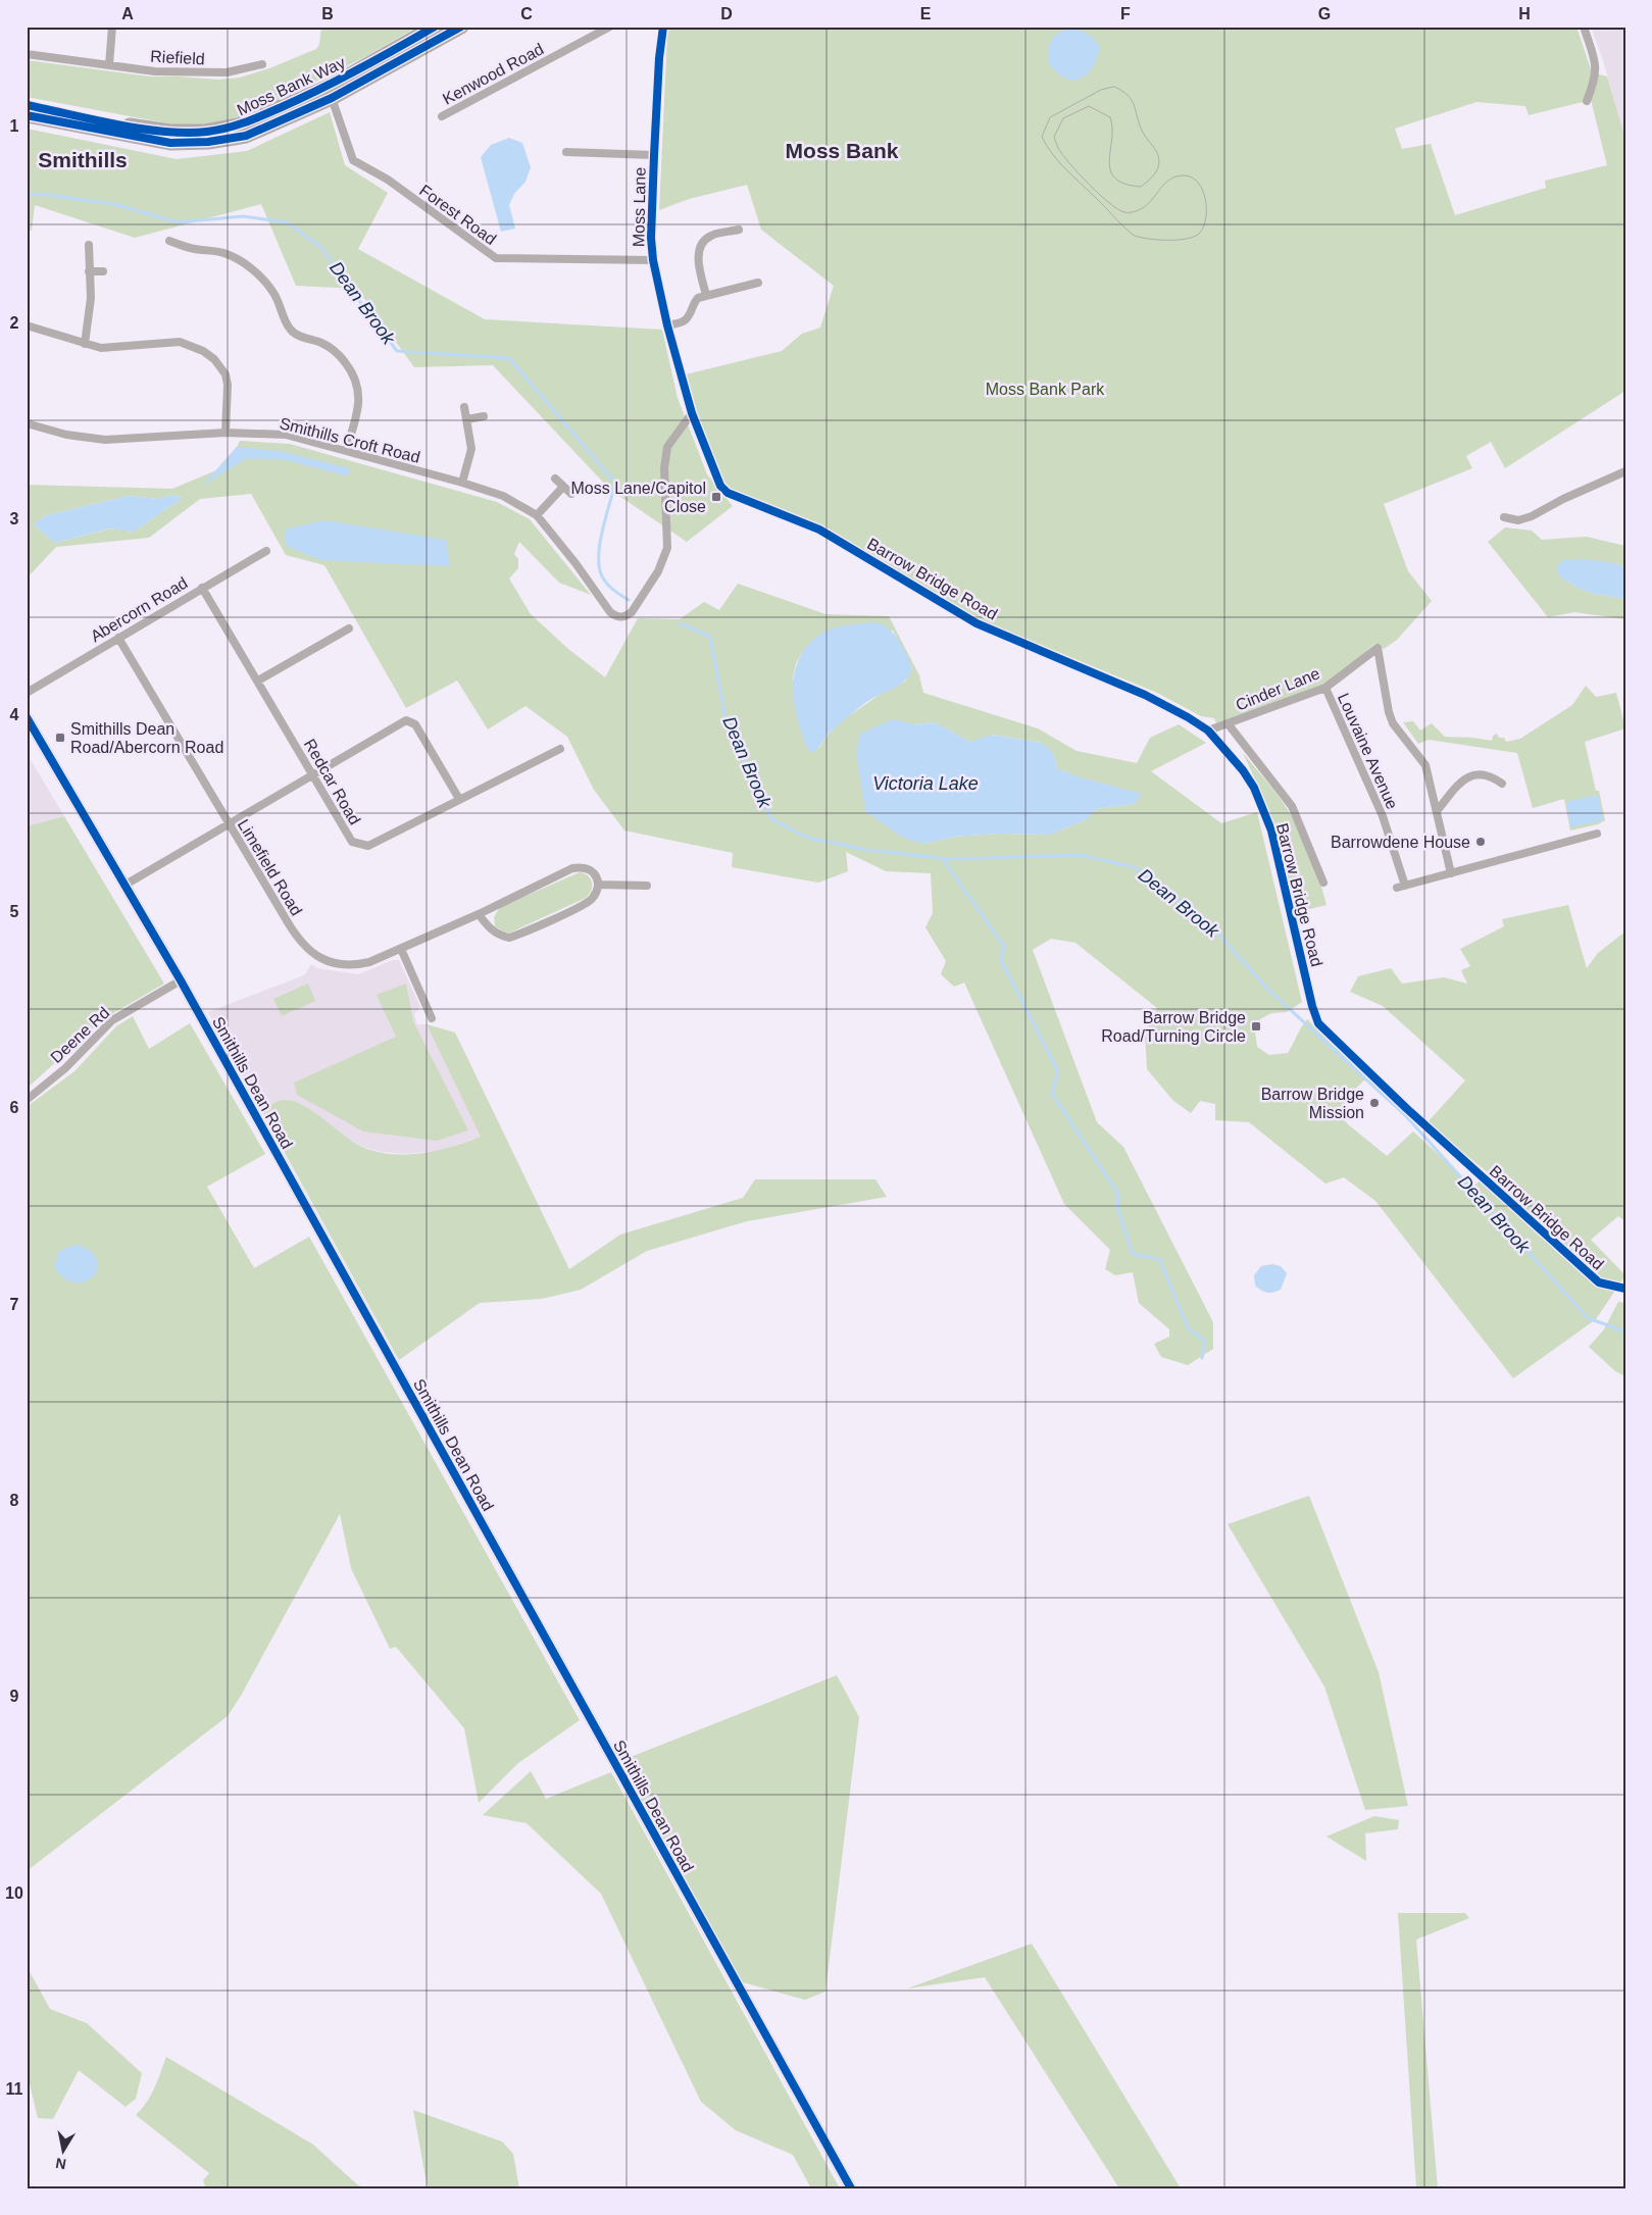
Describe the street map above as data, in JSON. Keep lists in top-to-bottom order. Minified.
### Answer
{"streets":{"highway":["Moss Bank Way"],"street":["Riefield","Kenwood Road","Moss Lane","Forest Road","Smithills Croft Road","Barrow Bridge Road","Abercorn Road","Cinder Lane","Louvaine Avenue","Redcar Road","Limefield Road","Deene Rd","Smithills Dean Road"]},"crossings":[["Moss Bank Way","Forest Road"],["Moss Lane","Forest Road"],["Moss Lane","Smithills Croft Road"],["Moss Lane","Barrow Bridge Road"],["Smithills Croft Road","Barrow Bridge Road"],["Barrow Bridge Road","Cinder Lane"],["Abercorn Road","Redcar Road"],["Abercorn Road","Limefield Road"],["Cinder Lane","Louvaine Avenue"],["Deene Rd","Smithills Dean Road"]],"districts":["Moss Bank","Smithills"],"water":["Dean Brook","Victoria Lake"],"parks":["Moss Bank Park"],"places":{"transit":["Moss Lane/Capitol Close","Smithills Dean Road/Abercorn Road","Barrow Bridge Road/Turning Circle"],"other":["Barrowdene House","Barrow Bridge Mission"]},"north":"bottom","grid":{"columns":["A","B","C","D","E","F","G","H"],"rows":["1","2","3","4","5","6","7","8","9","10","11"]}}
